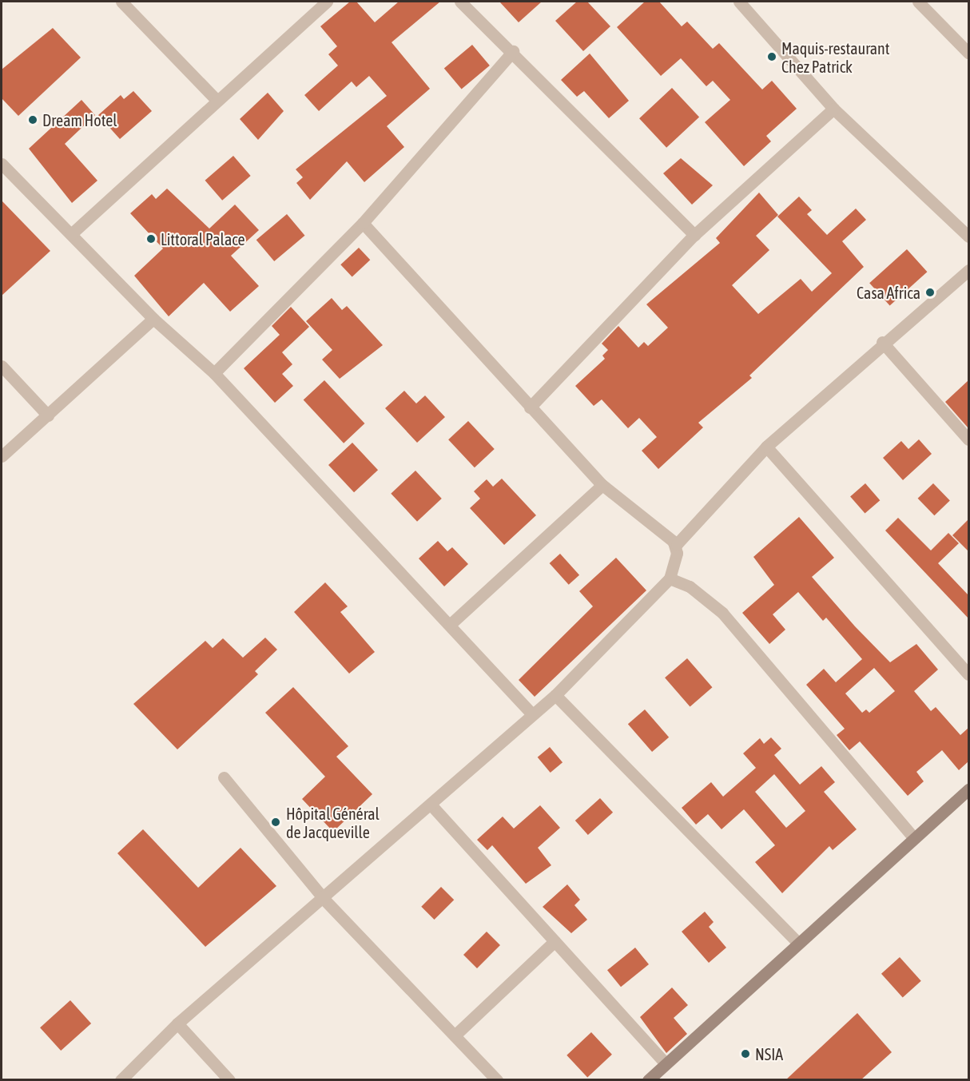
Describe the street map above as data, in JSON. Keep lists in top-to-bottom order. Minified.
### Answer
{"places":["Maquis-restaurant Chez Patrick","Dream Hotel","Littoral Palace","Casa Africa","Hôpital Général de Jacqueville","NSIA"]}
